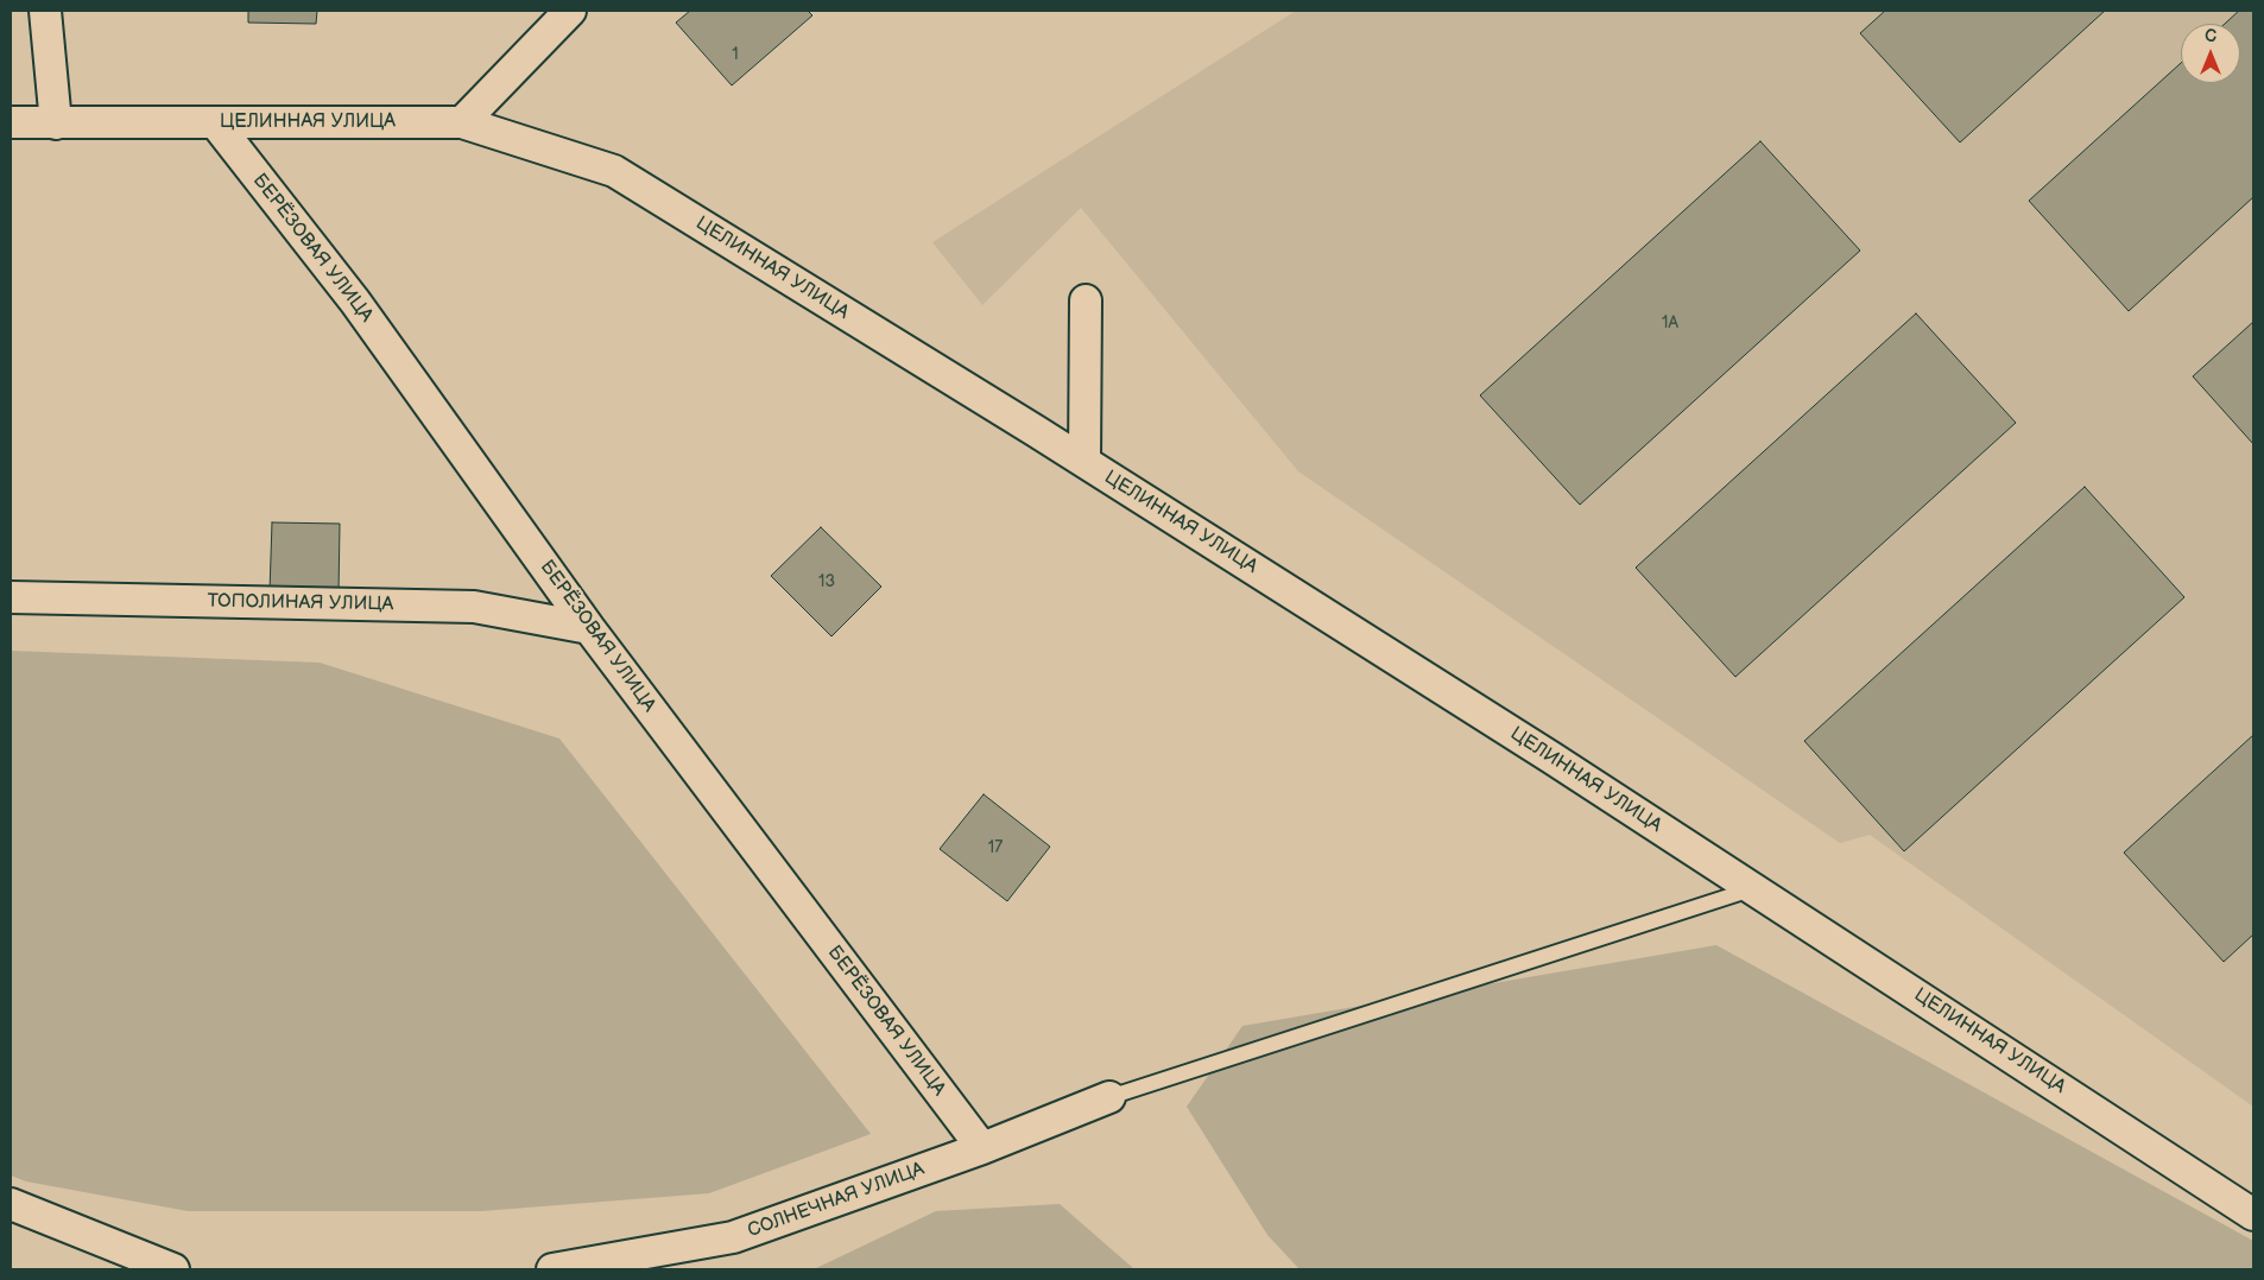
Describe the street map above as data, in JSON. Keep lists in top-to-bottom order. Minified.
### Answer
{"streets":{"street":["ЦЕЛИННАЯ УЛИЦА","БЕРЁЗОВАЯ УЛИЦА","ТОПОЛИНАЯ УЛИЦА","СОЛНЕЧНАЯ УЛИЦА"]},"crossings":[["ЦЕЛИННАЯ УЛИЦА","БЕРЁЗОВАЯ УЛИЦА"],["БЕРЁЗОВАЯ УЛИЦА","ТОПОЛИНАЯ УЛИЦА"],["БЕРЁЗОВАЯ УЛИЦА","СОЛНЕЧНАЯ УЛИЦА"]],"house_numbers":["1","1А","13","17"],"north":"top"}
